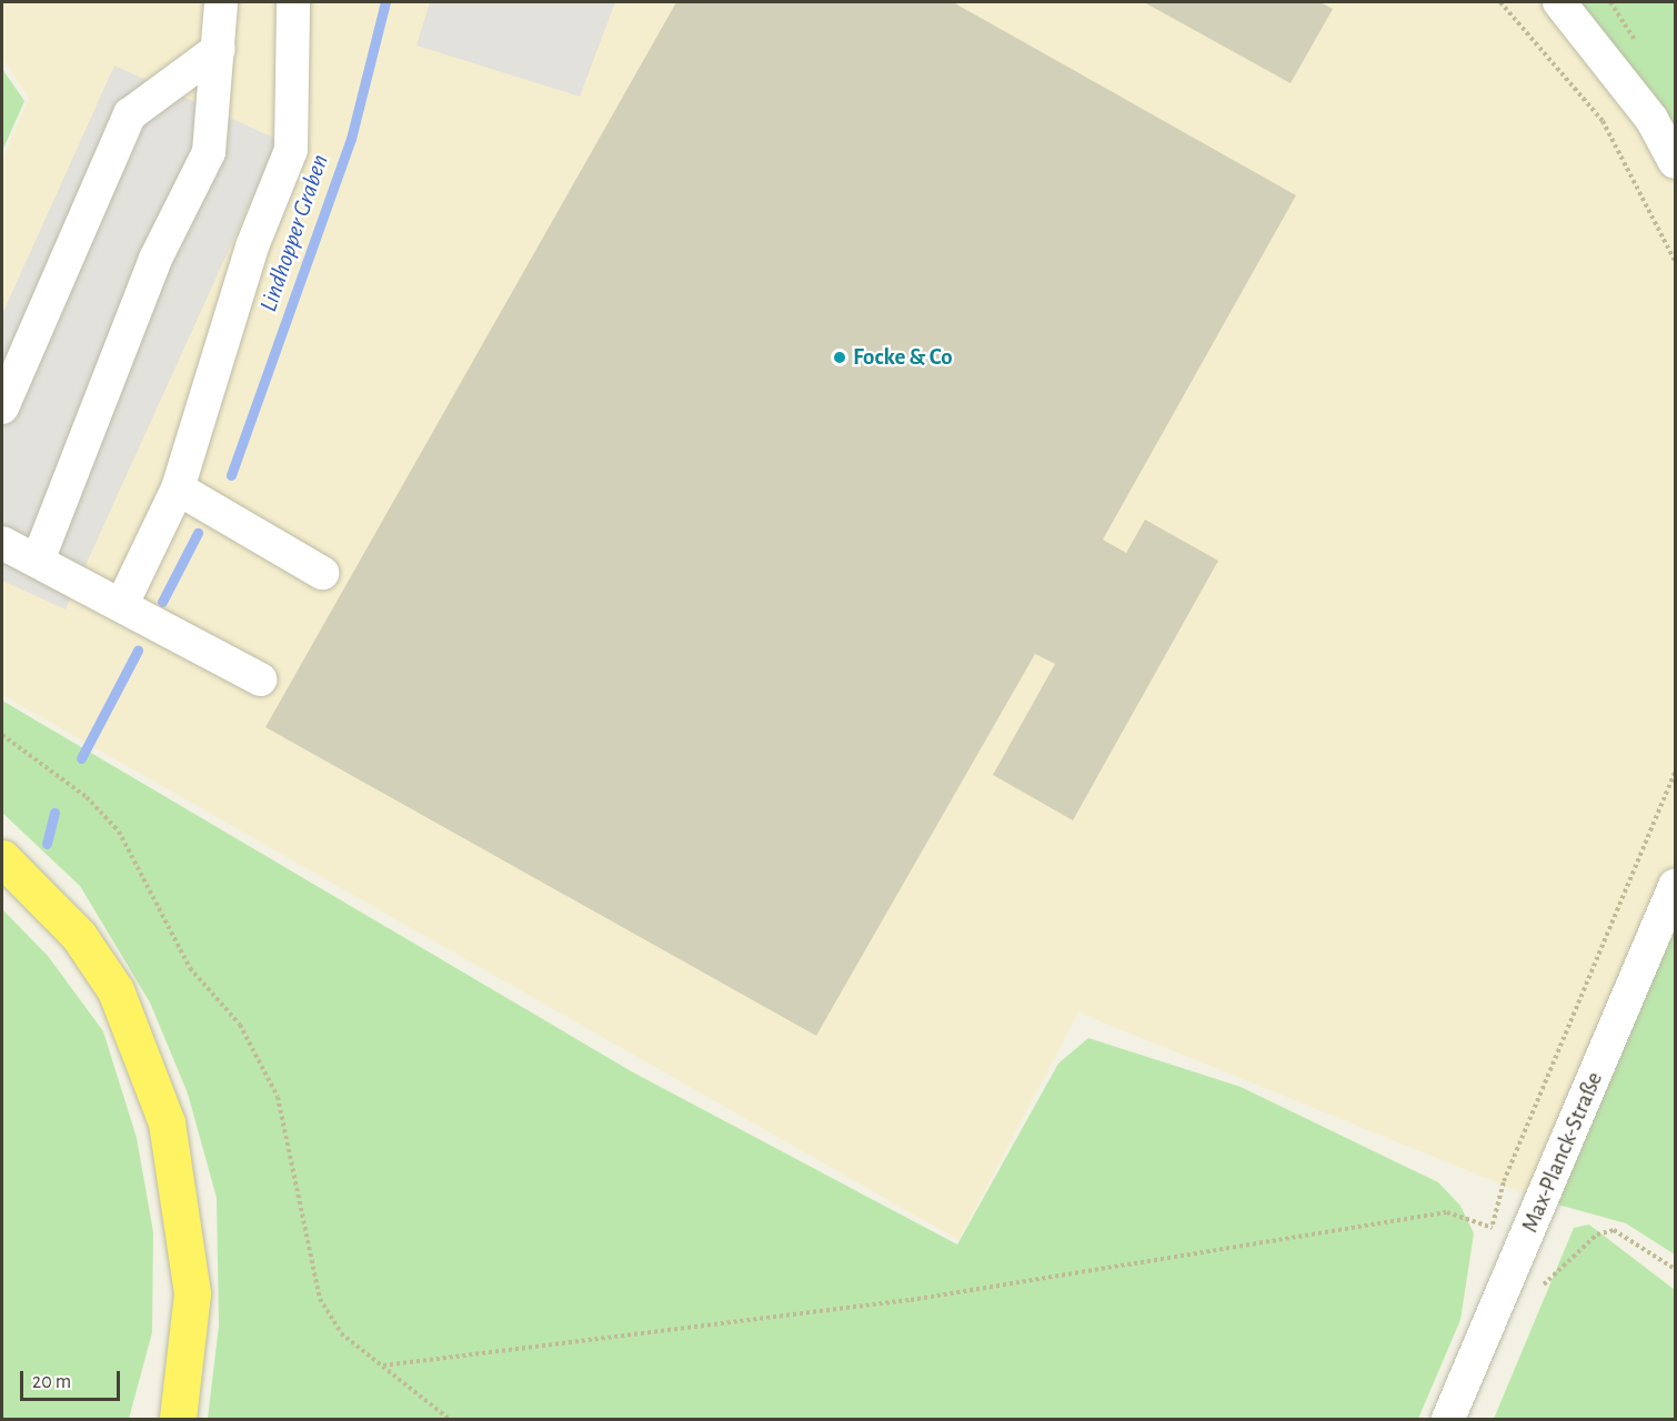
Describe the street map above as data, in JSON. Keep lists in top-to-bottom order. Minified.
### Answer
{"streets":{"street":["Max-Planck-Straße"]},"water":["Lindhopper Graben"],"places":["Focke & Co"],"scale_bar":"20 m"}
